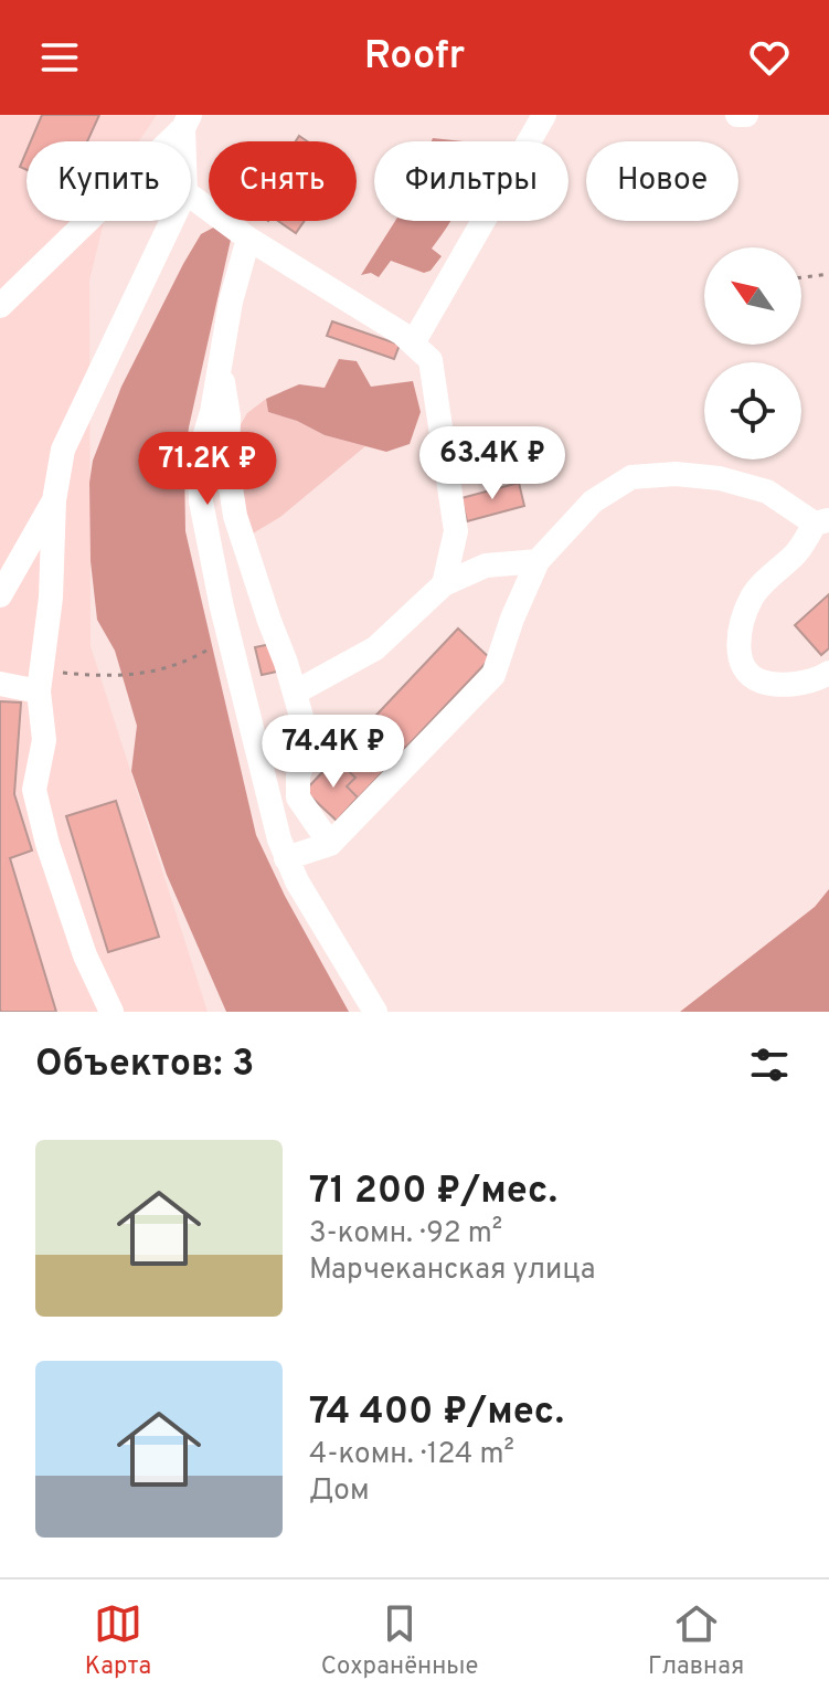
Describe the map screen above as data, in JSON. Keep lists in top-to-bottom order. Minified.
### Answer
{"north":"top left","page":{"header":"Roofr","chip":["Купить","Снять","Фильтры","Новое"],"price":["63.4K ₽","71.2K ₽","74.4K ₽"],"heading":"Объектов: 3","list":[{"name":"71 200 ₽/мес.","note":"3-комн. · 92 m² · Марчеканская улица"},{"name":"74 400 ₽/мес.","note":"4-комн. · 124 m² · Дом"}],"tabs":["Карта","Сохранённые","Главная"]}}
